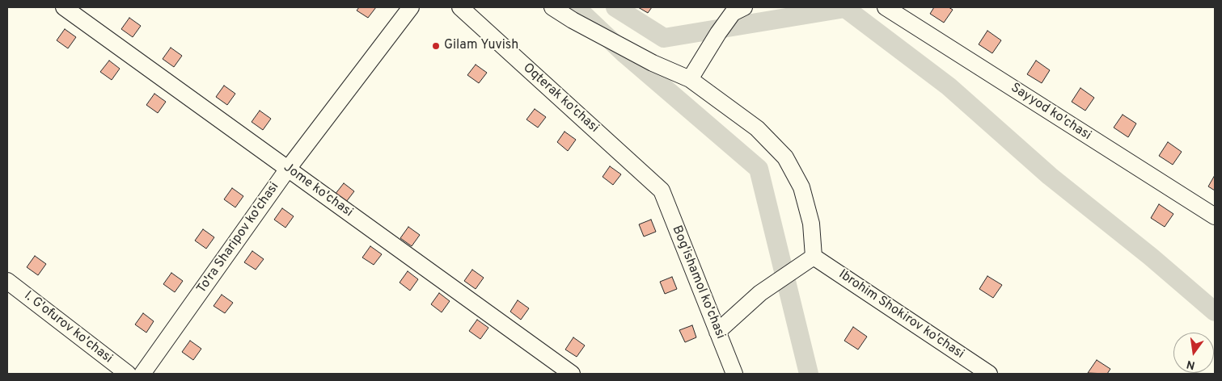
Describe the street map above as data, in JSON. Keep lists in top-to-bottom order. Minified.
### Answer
{"streets":{"street":["Oqterak ko'chasi","Sayyod ko'chasi","Jome ko'chasi","To'ra Sharipov ko'chasi","Bog'ishamol ko'chasi","Ibrohim Shokirov ko'chasi","I. G'ofurov ko'chasi"]},"crossings":[["Oqterak ko'chasi","Bog'ishamol ko'chasi"],["Jome ko'chasi","To'ra Sharipov ko'chasi"]],"places":["Gilam Yuvish"],"north":"bottom"}
